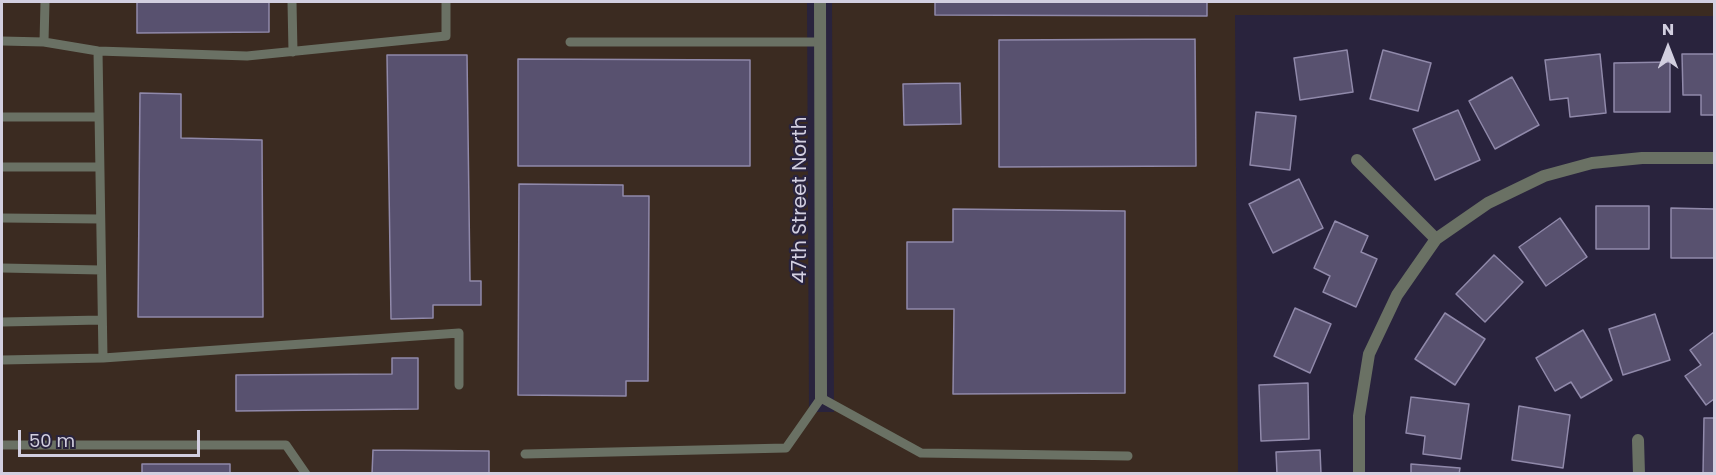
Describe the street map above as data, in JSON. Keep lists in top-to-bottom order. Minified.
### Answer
{"streets":{"street":["47th Street North"]},"scale_bar":"50 m","north":"top"}
